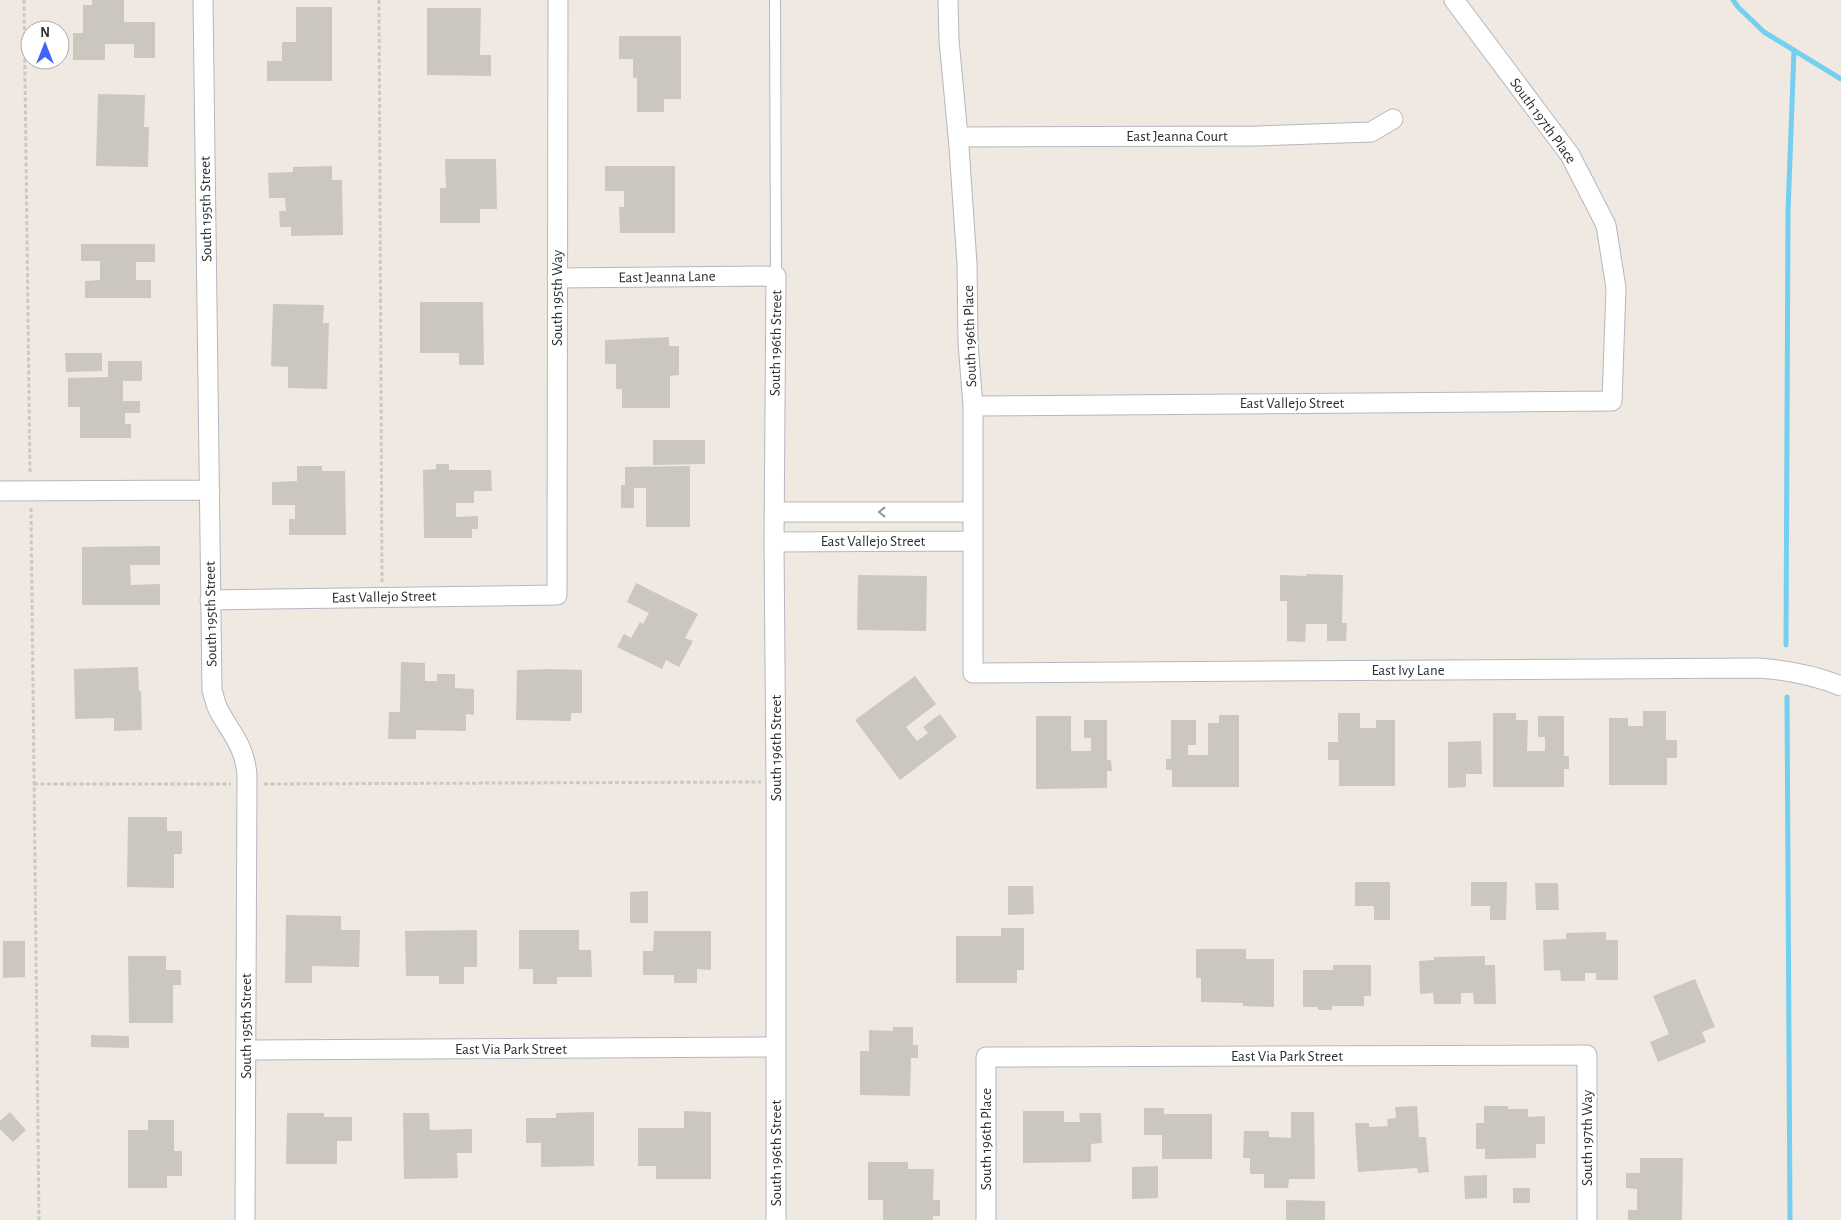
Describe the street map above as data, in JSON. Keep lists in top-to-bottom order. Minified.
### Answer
{"streets":{"street":["South 197th Place","East Jeanna Court","South 195th Street","East Jeanna Lane","South 195th Way","South 196th Place","South 196th Street","East Vallejo Street","East Ivy Lane","East Via Park Street","South 197th Way"]},"crossings":[["South 197th Place","East Vallejo Street"],["East Jeanna Court","South 196th Place"],["South 195th Street","East Vallejo Street"],["South 195th Street","East Via Park Street"],["East Jeanna Lane","South 195th Way"],["East Jeanna Lane","South 196th Street"],["South 195th Way","East Vallejo Street"],["South 196th Place","East Vallejo Street"],["South 196th Place","East Ivy Lane"],["South 196th Place","East Via Park Street"],["South 196th Street","East Vallejo Street"],["South 196th Street","East Via Park Street"],["East Via Park Street","South 197th Way"]],"north":"top"}
